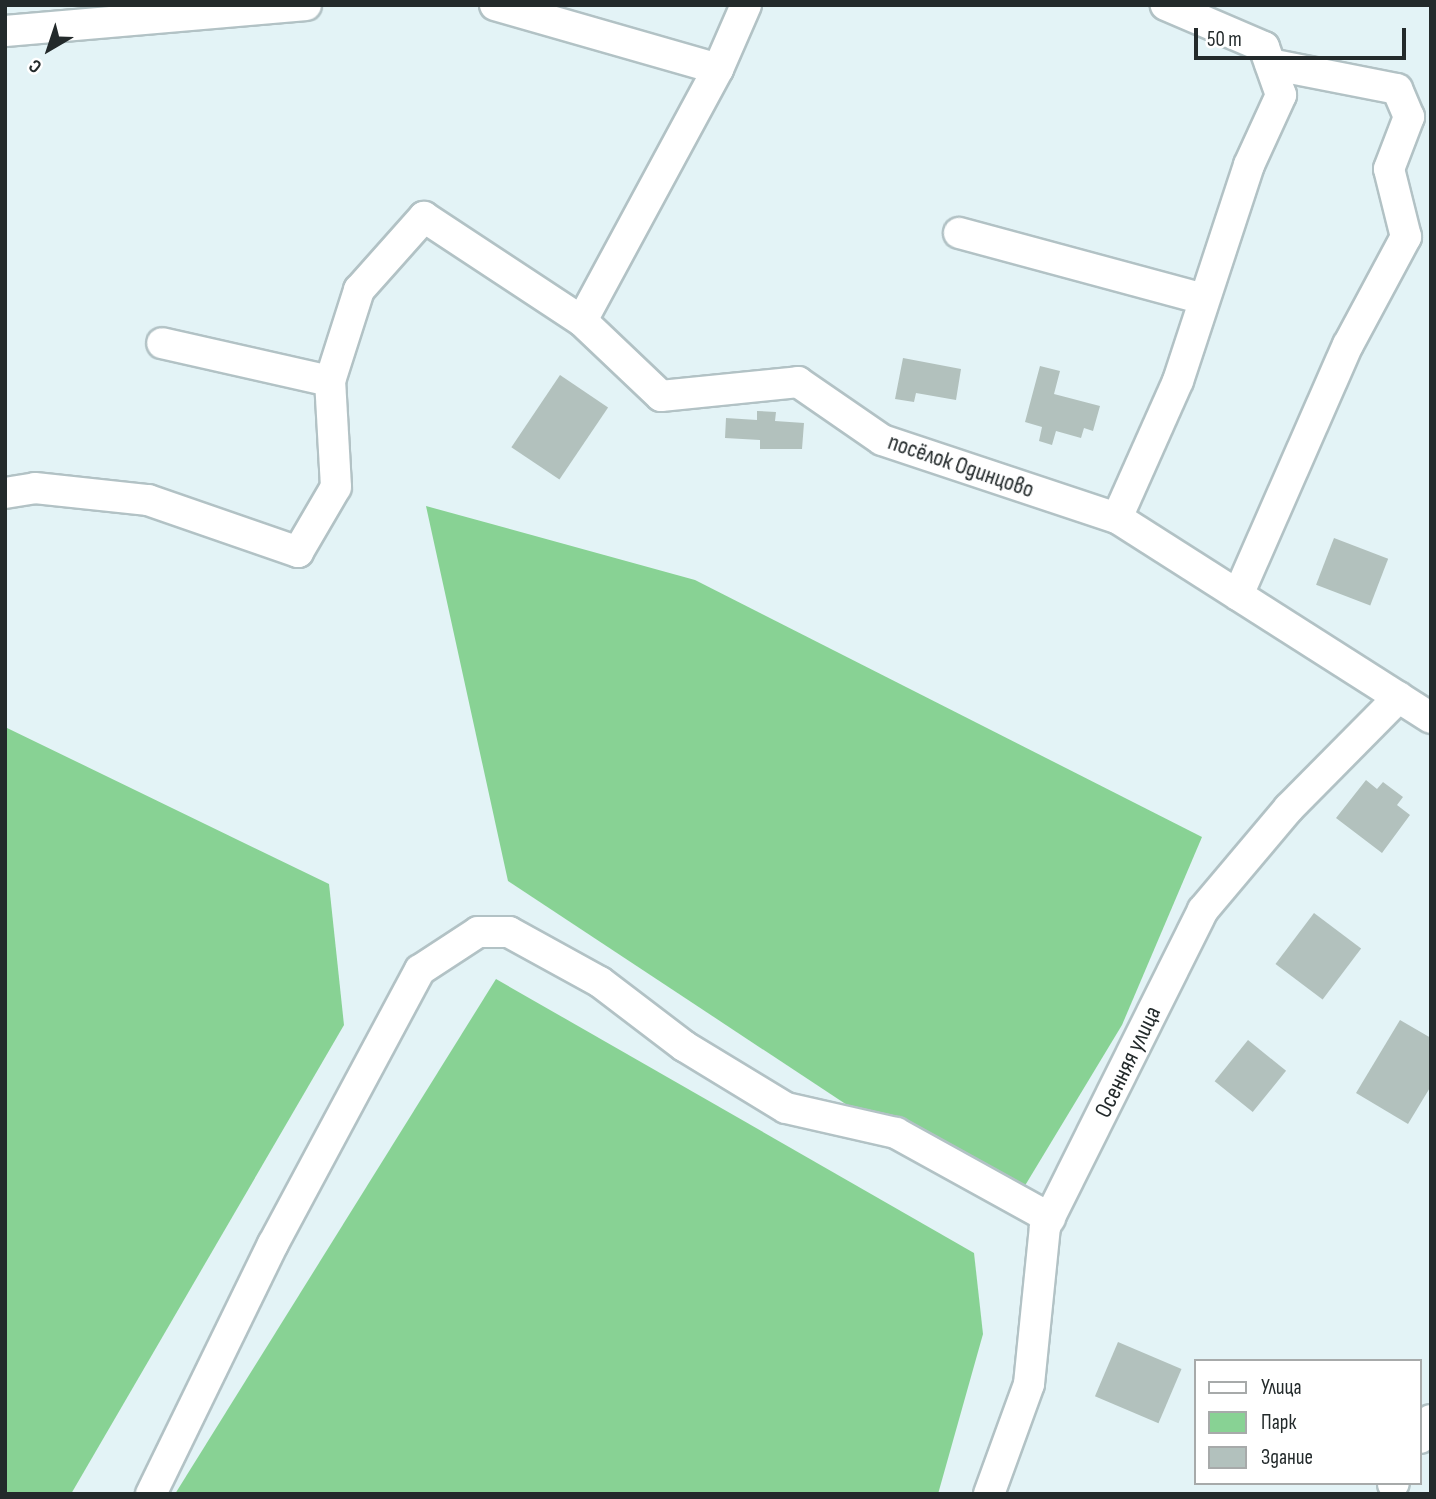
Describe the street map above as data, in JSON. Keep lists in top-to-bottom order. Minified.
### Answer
{"streets":{"lane":["посёлок Одинцово","Осенняя улица"]},"crossings":[["посёлок Одинцово","Осенняя улица"]],"legend":["Улица","Парк","Здание"],"scale_bar":"50 m","north":"bottom left"}
